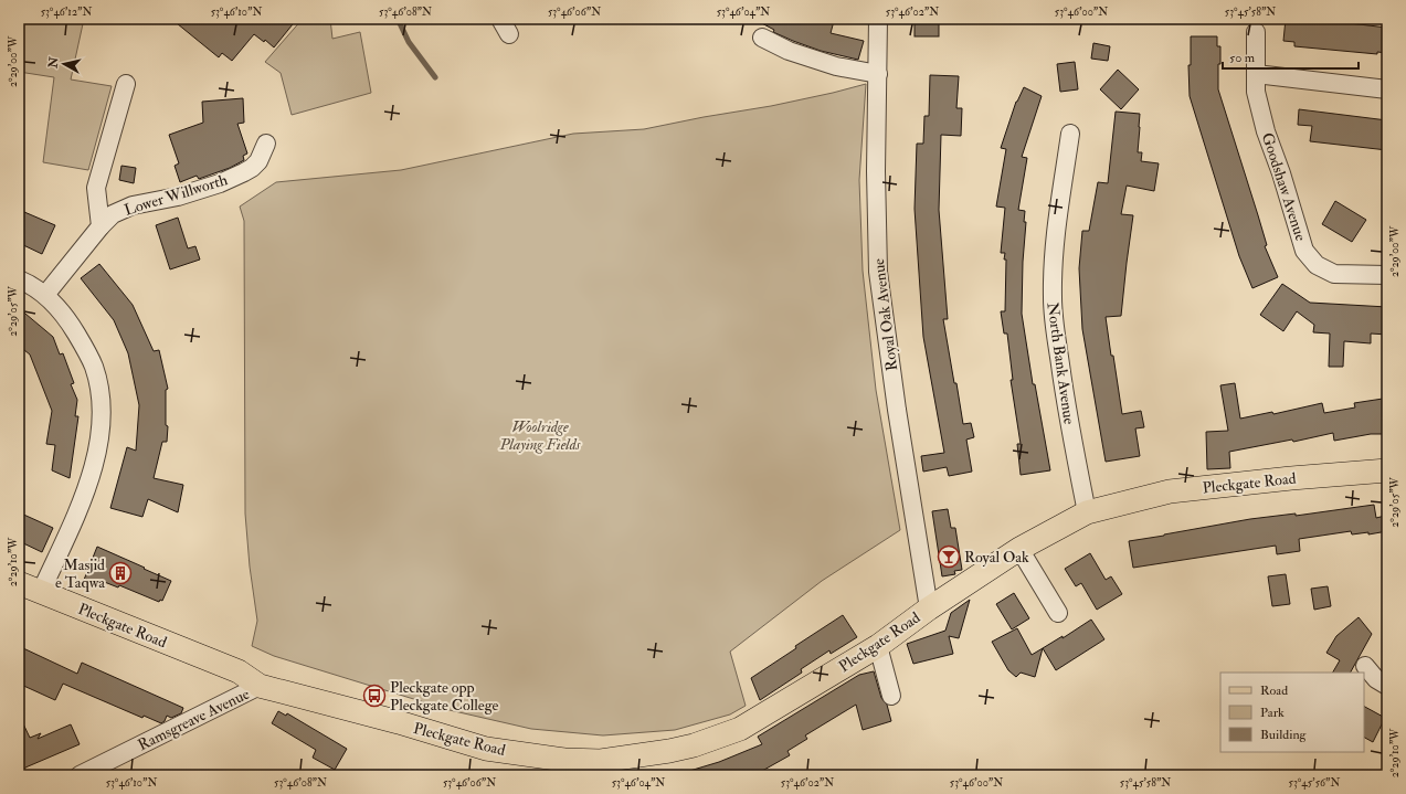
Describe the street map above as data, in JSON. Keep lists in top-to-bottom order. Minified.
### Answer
{"streets":{"main road":["Pleckgate Road"],"street":["Goodshaw Avenue","Lower Willworth","Royal Oak Avenue","North Bank Avenue","Ramsgreave Avenue"]},"crossings":[["Royal Oak Avenue","Pleckgate Road"],["North Bank Avenue","Pleckgate Road"],["Pleckgate Road","Ramsgreave Avenue"]],"parks":["Woolridge Playing Fields"],"places":{"bar":["Royal Oak"],"building":["Masjid e Taqwa"],"bus stop":["Pleckgate opp Pleckgate College"]},"legend":["Road","Park","Building"],"scale_bar":"50 m","north":"left","coordinates":["53°46'12\"N","53°46'10\"N","53°46'08\"N","53°46'06\"N","53°46'04\"N","53°46'02\"N","53°46'00\"N","53°45'58\"N","2°29'00\"W","2°29'05\"W","2°29'10\"W","53°45'56\"N"]}
